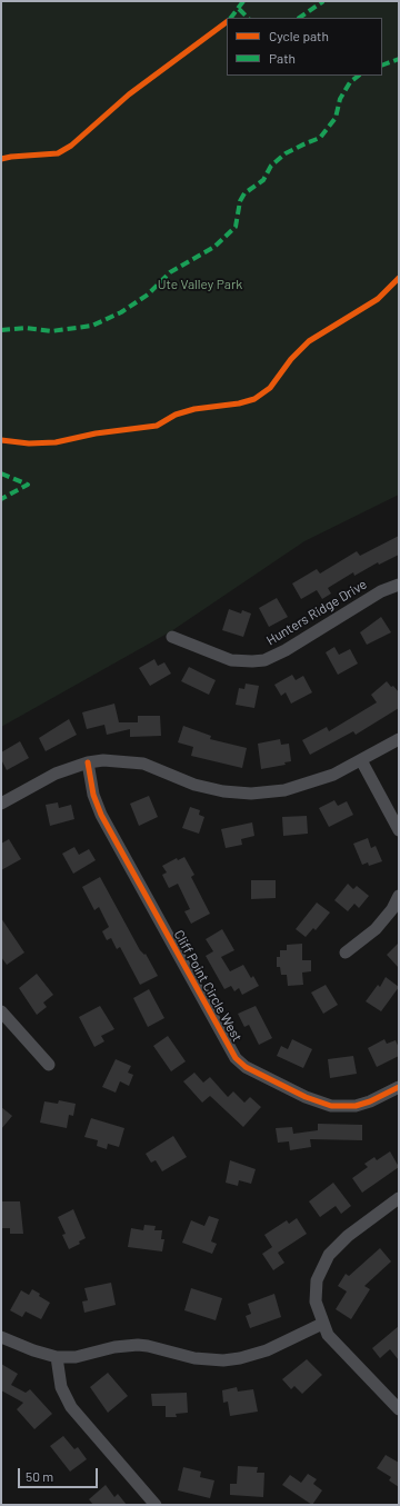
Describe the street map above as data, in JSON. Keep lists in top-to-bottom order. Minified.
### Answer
{"streets":{"street":["Hunters Ridge Drive","Cliff Point Circle West"]},"parks":["Ute Valley Park"],"legend":["Cycle path","Path"],"scale_bar":"50 m"}
